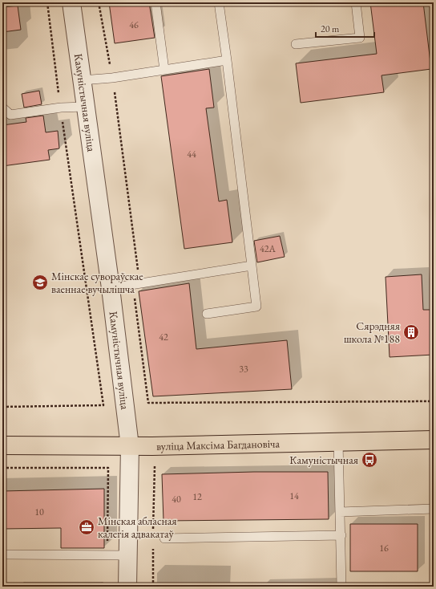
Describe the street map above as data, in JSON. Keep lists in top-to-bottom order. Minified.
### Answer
{"streets":{"main road":["вуліца Максіма Багдановіча"],"street":["Камуністычная вуліца"]},"crossings":[["Камуністычная вуліца","вуліца Максіма Багдановіча"]],"places":{"school or university":["Мінскае сувораўскае ваеннае вучылішча"],"building":["Сярэдняя школа №188"],"bus stop":["Камуністычная"],"office":["Мінская абласная калегія адвакатаў"]},"house_numbers":["46","44","42А","42","33","14","12","40","10","16"],"scale_bar":"20 m"}
